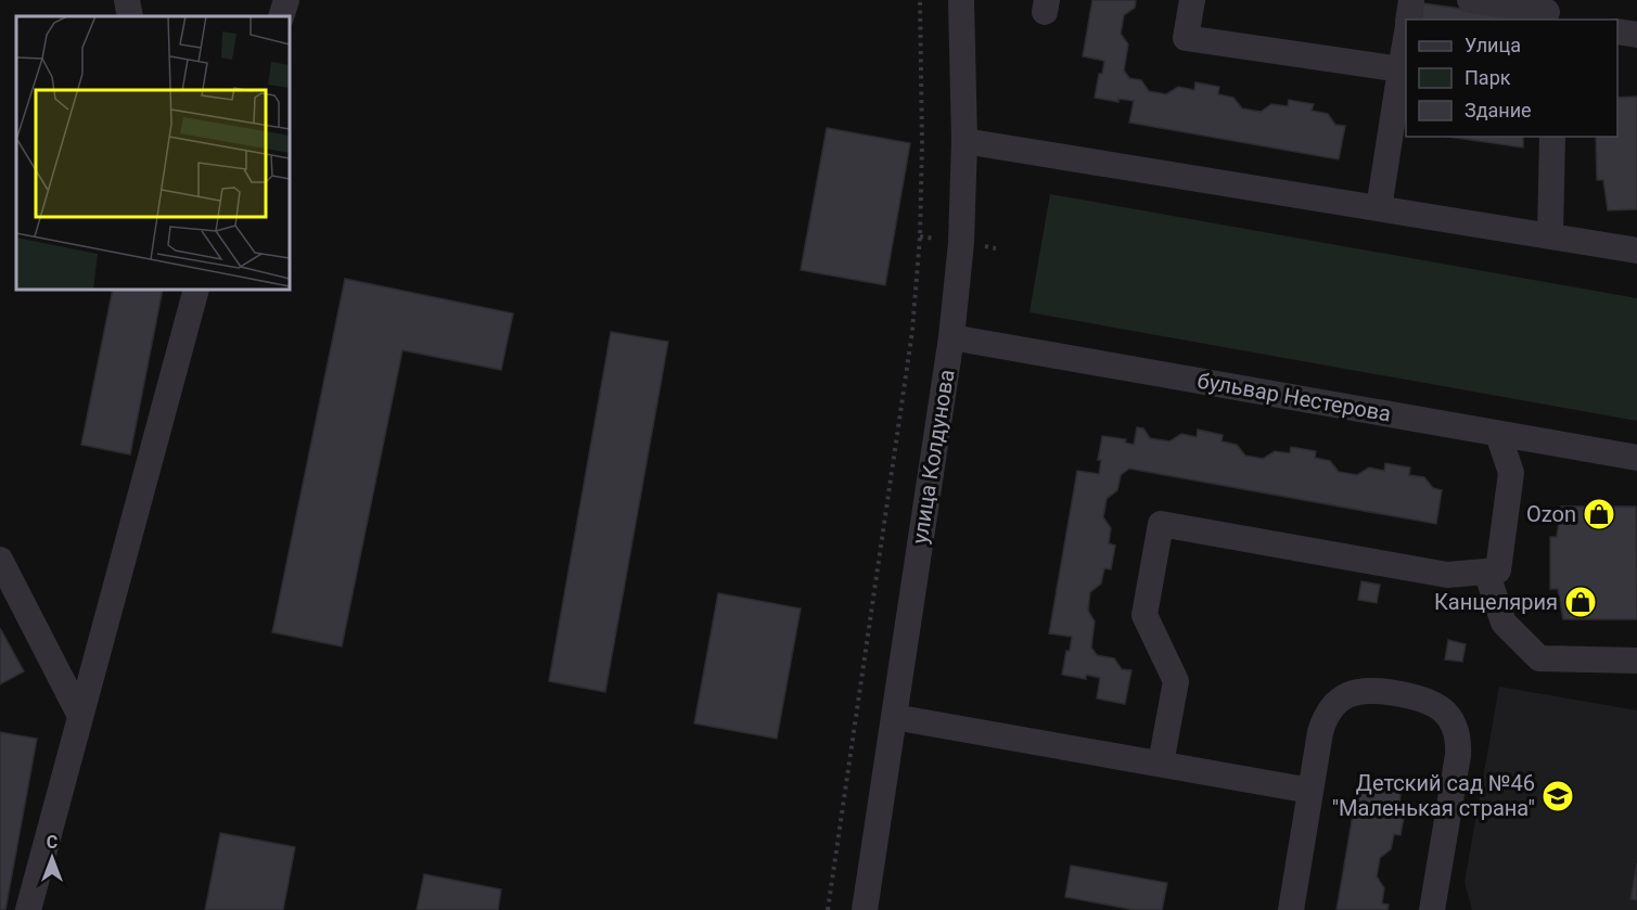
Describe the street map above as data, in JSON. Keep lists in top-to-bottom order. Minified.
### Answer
{"streets":{"street":["бульвар Нестерова","улица Колдунова"]},"crossings":[["бульвар Нестерова","улица Колдунова"]],"places":{"shop":["Ozon","Канцелярия"],"school or university":["Детский сад №46 \"Маленькая страна\""]},"legend":["Улица","Парк","Здание"],"north":"top"}
